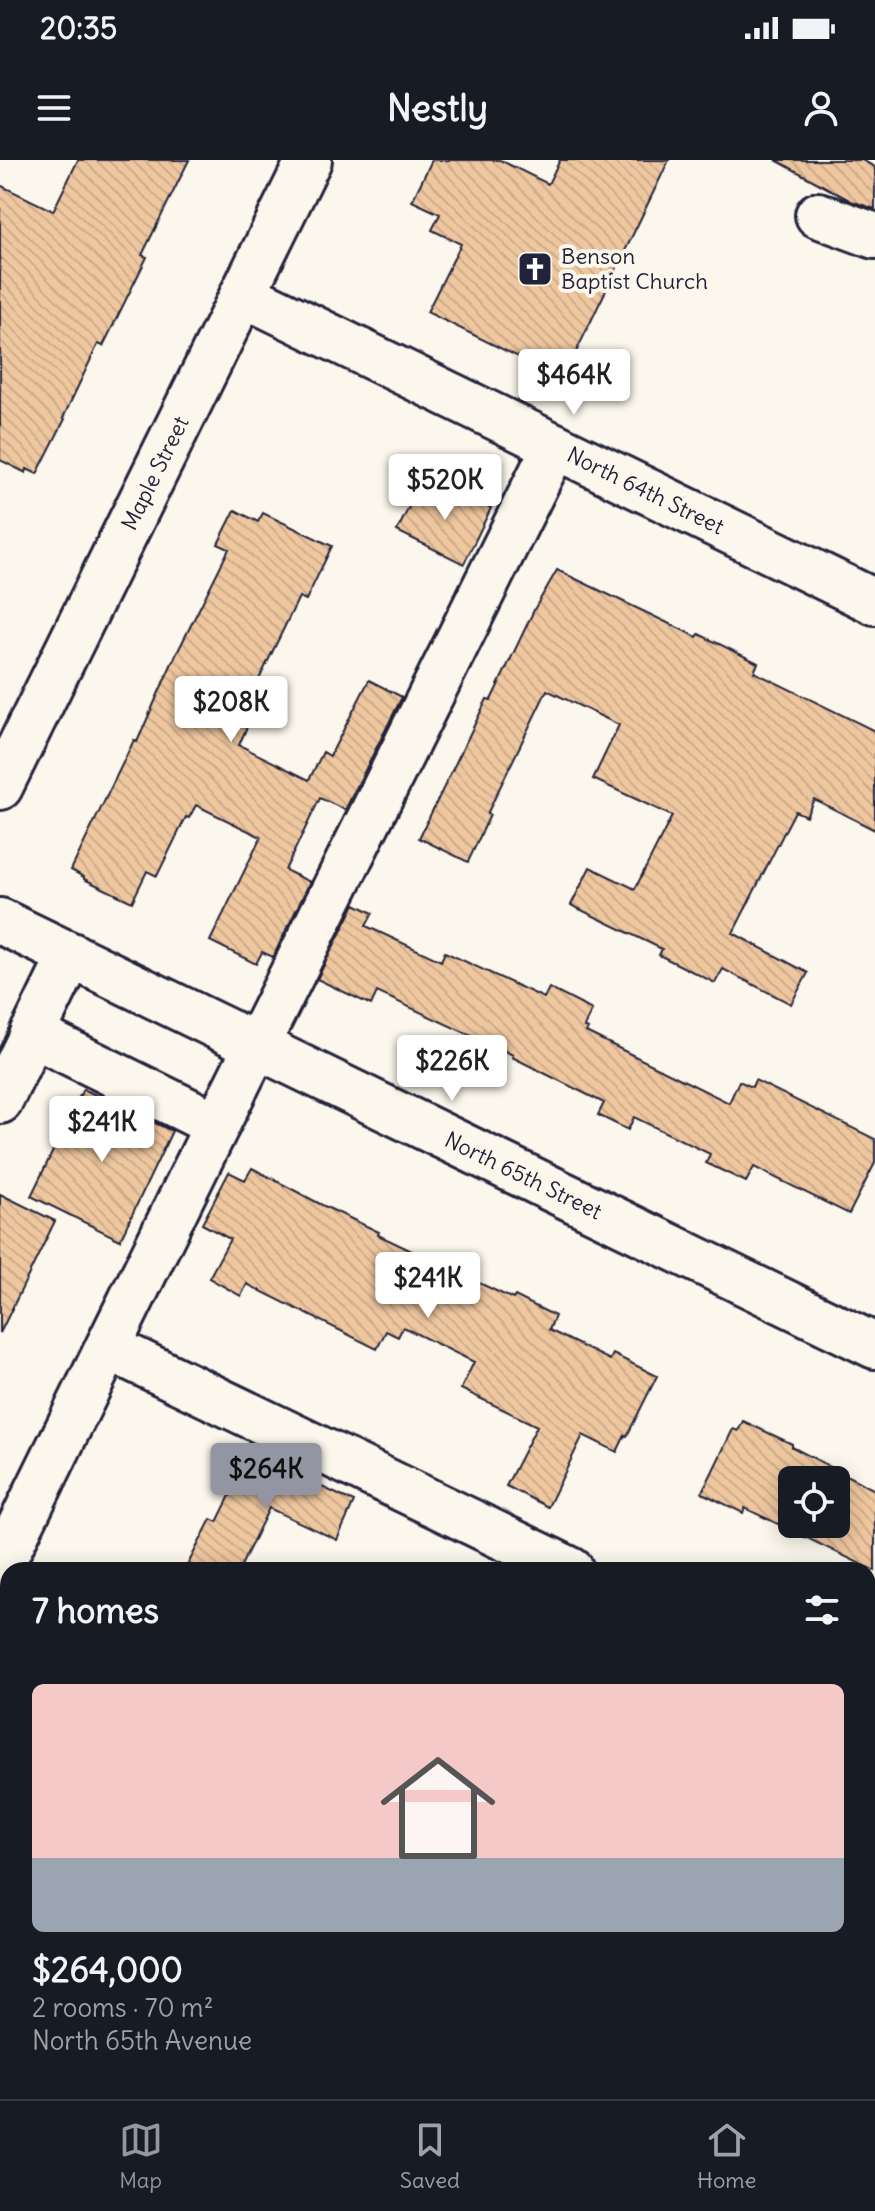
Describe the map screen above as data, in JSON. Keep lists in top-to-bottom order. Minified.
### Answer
{"streets":{"street":["Maple Street","North 64th Street","North 65th Street"]},"crossings":[["Maple Street","North 64th Street"]],"places":{"church":["Benson Baptist Church"]},"page":{"status":"20:35","header":"Nestly","price":["$464K","$520K","$208K","$226K","$241K","$241K","$264K"],"heading":"7 homes","list":[{"name":"$264,000","note":"2 rooms · 70 m² · North 65th Avenue"}],"tabs":["Map","Saved","Home"]}}
